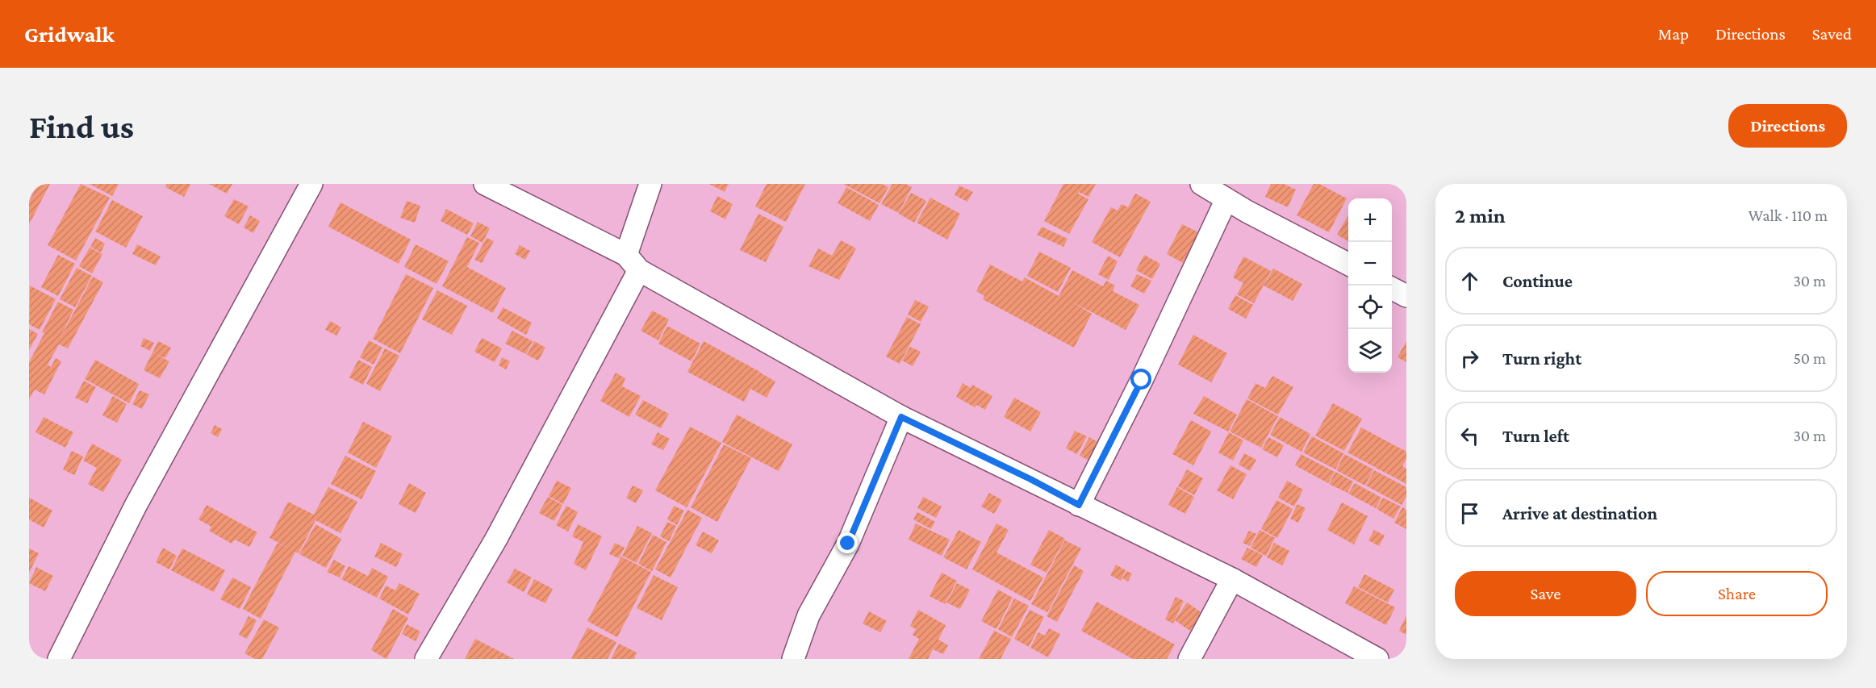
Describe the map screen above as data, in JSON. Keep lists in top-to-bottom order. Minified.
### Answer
{"page":{"header":"Gridwalk","nav":["Map","Directions","Saved"],"buttons":["Directions",["Save","Share"]],"title":"Find us","heading":["2 min","Walk · 110 m"],"map_buttons":["+","−"],"list":[["Continue","30 m"],["Turn right","50 m"],["Turn left","30 m"],"Arrive at destination"]}}
